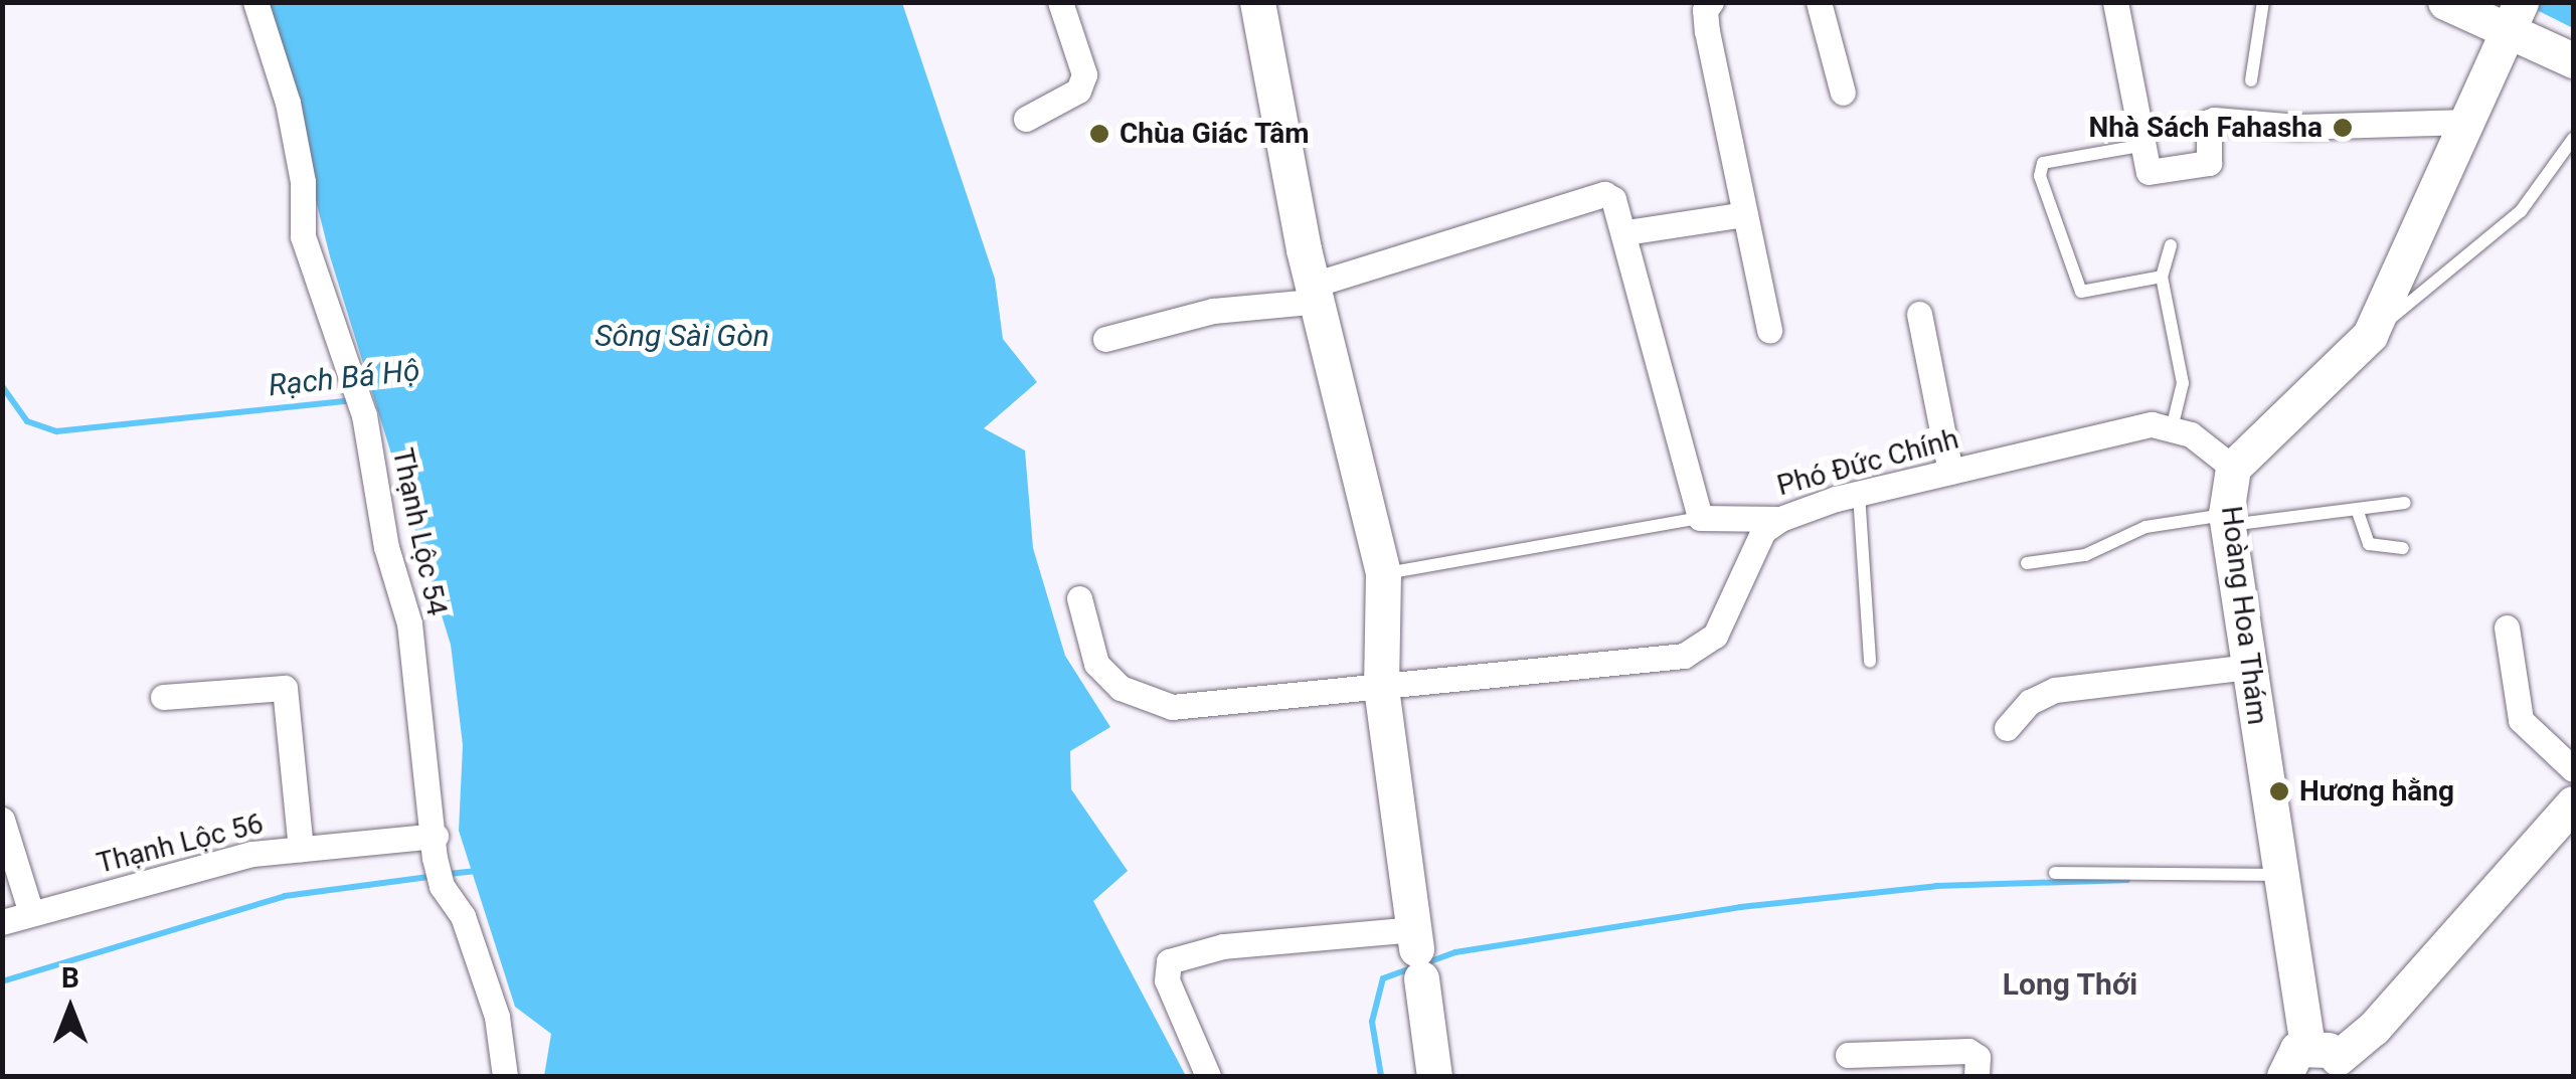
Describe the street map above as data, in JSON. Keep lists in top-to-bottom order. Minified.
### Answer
{"streets":{"street":["Phó Đức Chính","Thạnh Lộc 54","Hoàng Hoa Thám","Thạnh Lộc 56"]},"crossings":[["Thạnh Lộc 54","Thạnh Lộc 56"]],"districts":["Long Thới"],"water":["Sông Sài Gòn","Rạch Bá Hộ"],"places":["Nhà Sách Fahasha","Chùa Giác Tâm","Hương hằng"],"north":"top"}
